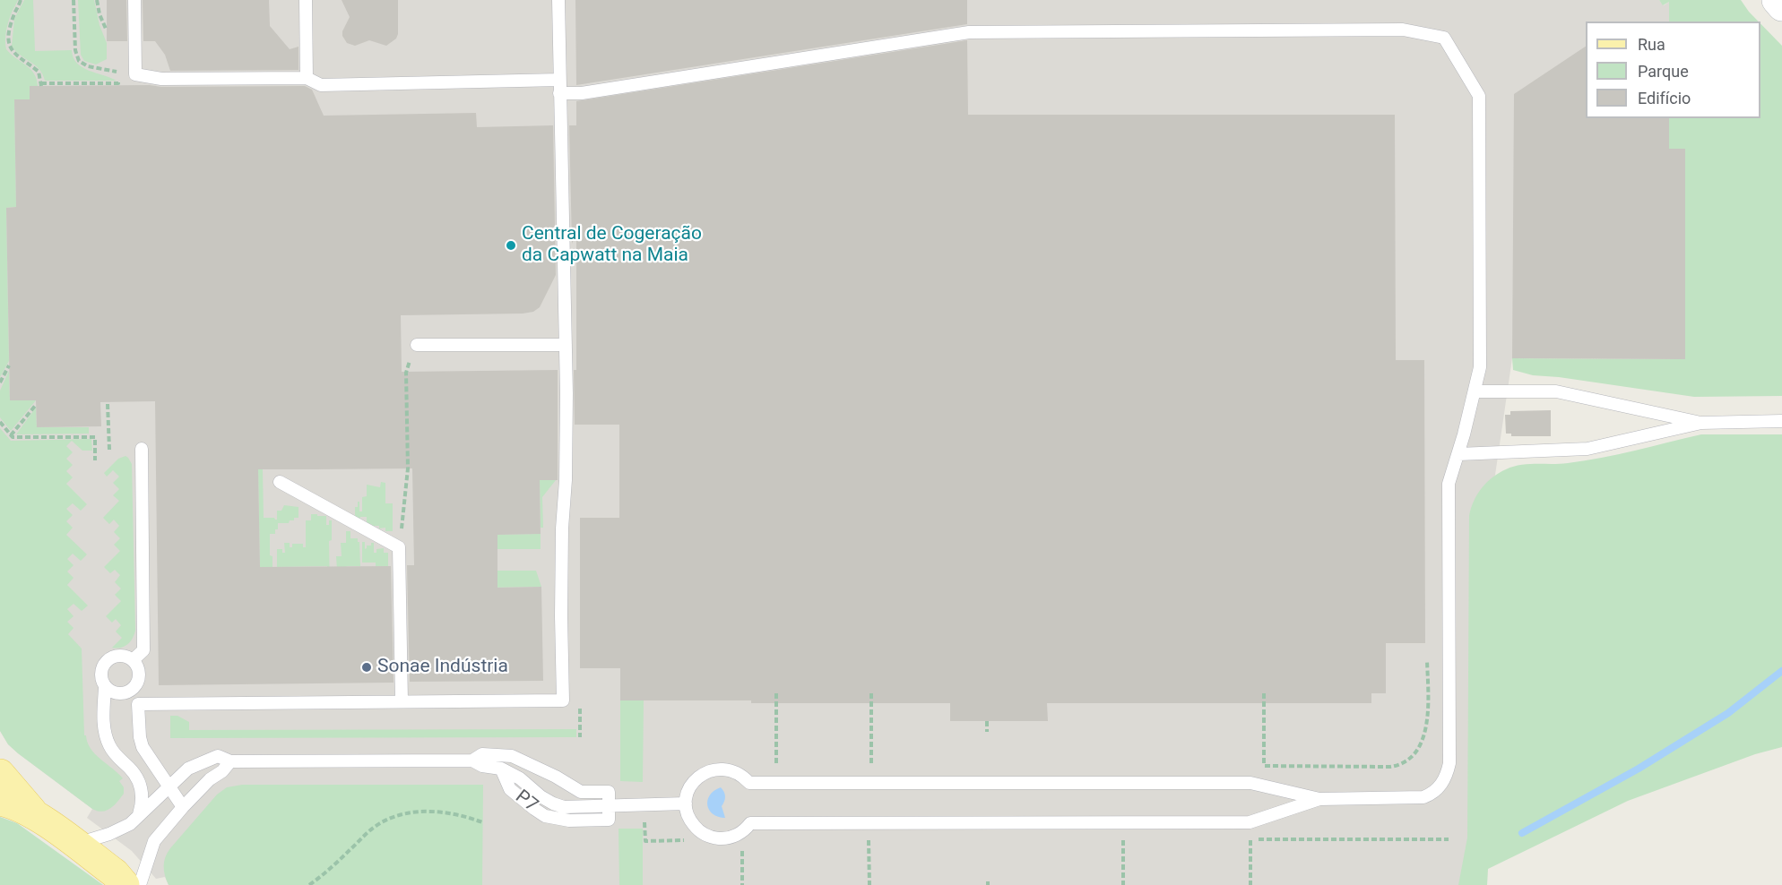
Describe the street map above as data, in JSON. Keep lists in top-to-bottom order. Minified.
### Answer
{"streets":{"lane":["P7"]},"places":["Central de Cogeração da Capwatt na Maia","Sonae Indústria"],"legend":["Rua","Parque","Edifício"]}
